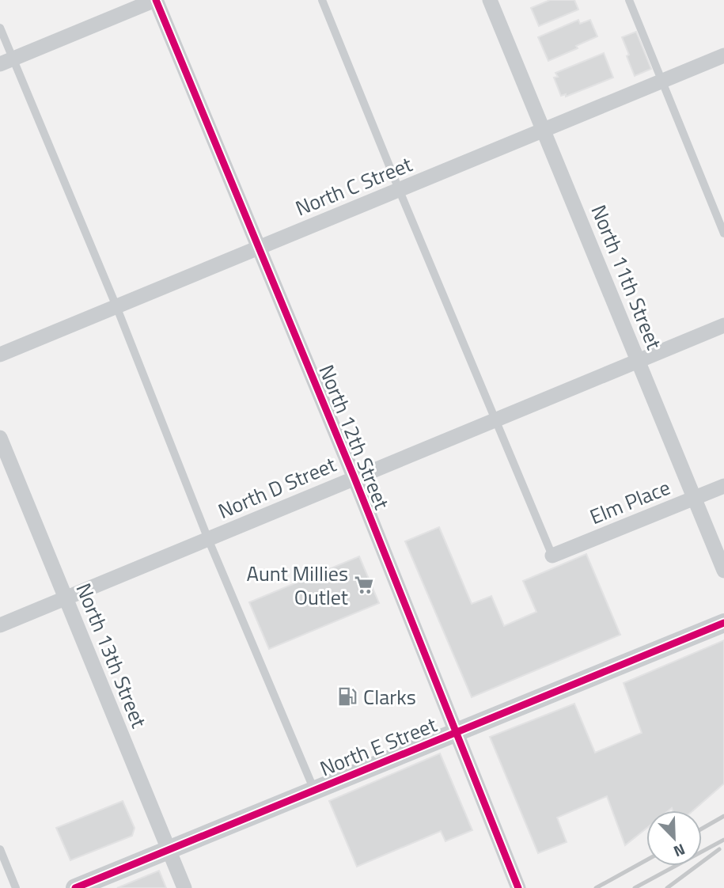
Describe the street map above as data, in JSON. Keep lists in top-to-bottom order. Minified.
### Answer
{"streets":{"street":["North C Street","North 11th Street","North 12th Street","North D Street","Elm Place","North 13th Street","North E Street"]},"crossings":[["North C Street","North 11th Street"],["North C Street","North 12th Street"],["North 11th Street","North D Street"],["North 11th Street","Elm Place"],["North 12th Street","North D Street"],["North 12th Street","North E Street"],["North D Street","North 13th Street"],["North 13th Street","North E Street"]],"places":{"supermarket":["Aunt Millies Outlet"],"fuel station":["Clarks"]},"north":"bottom right"}
